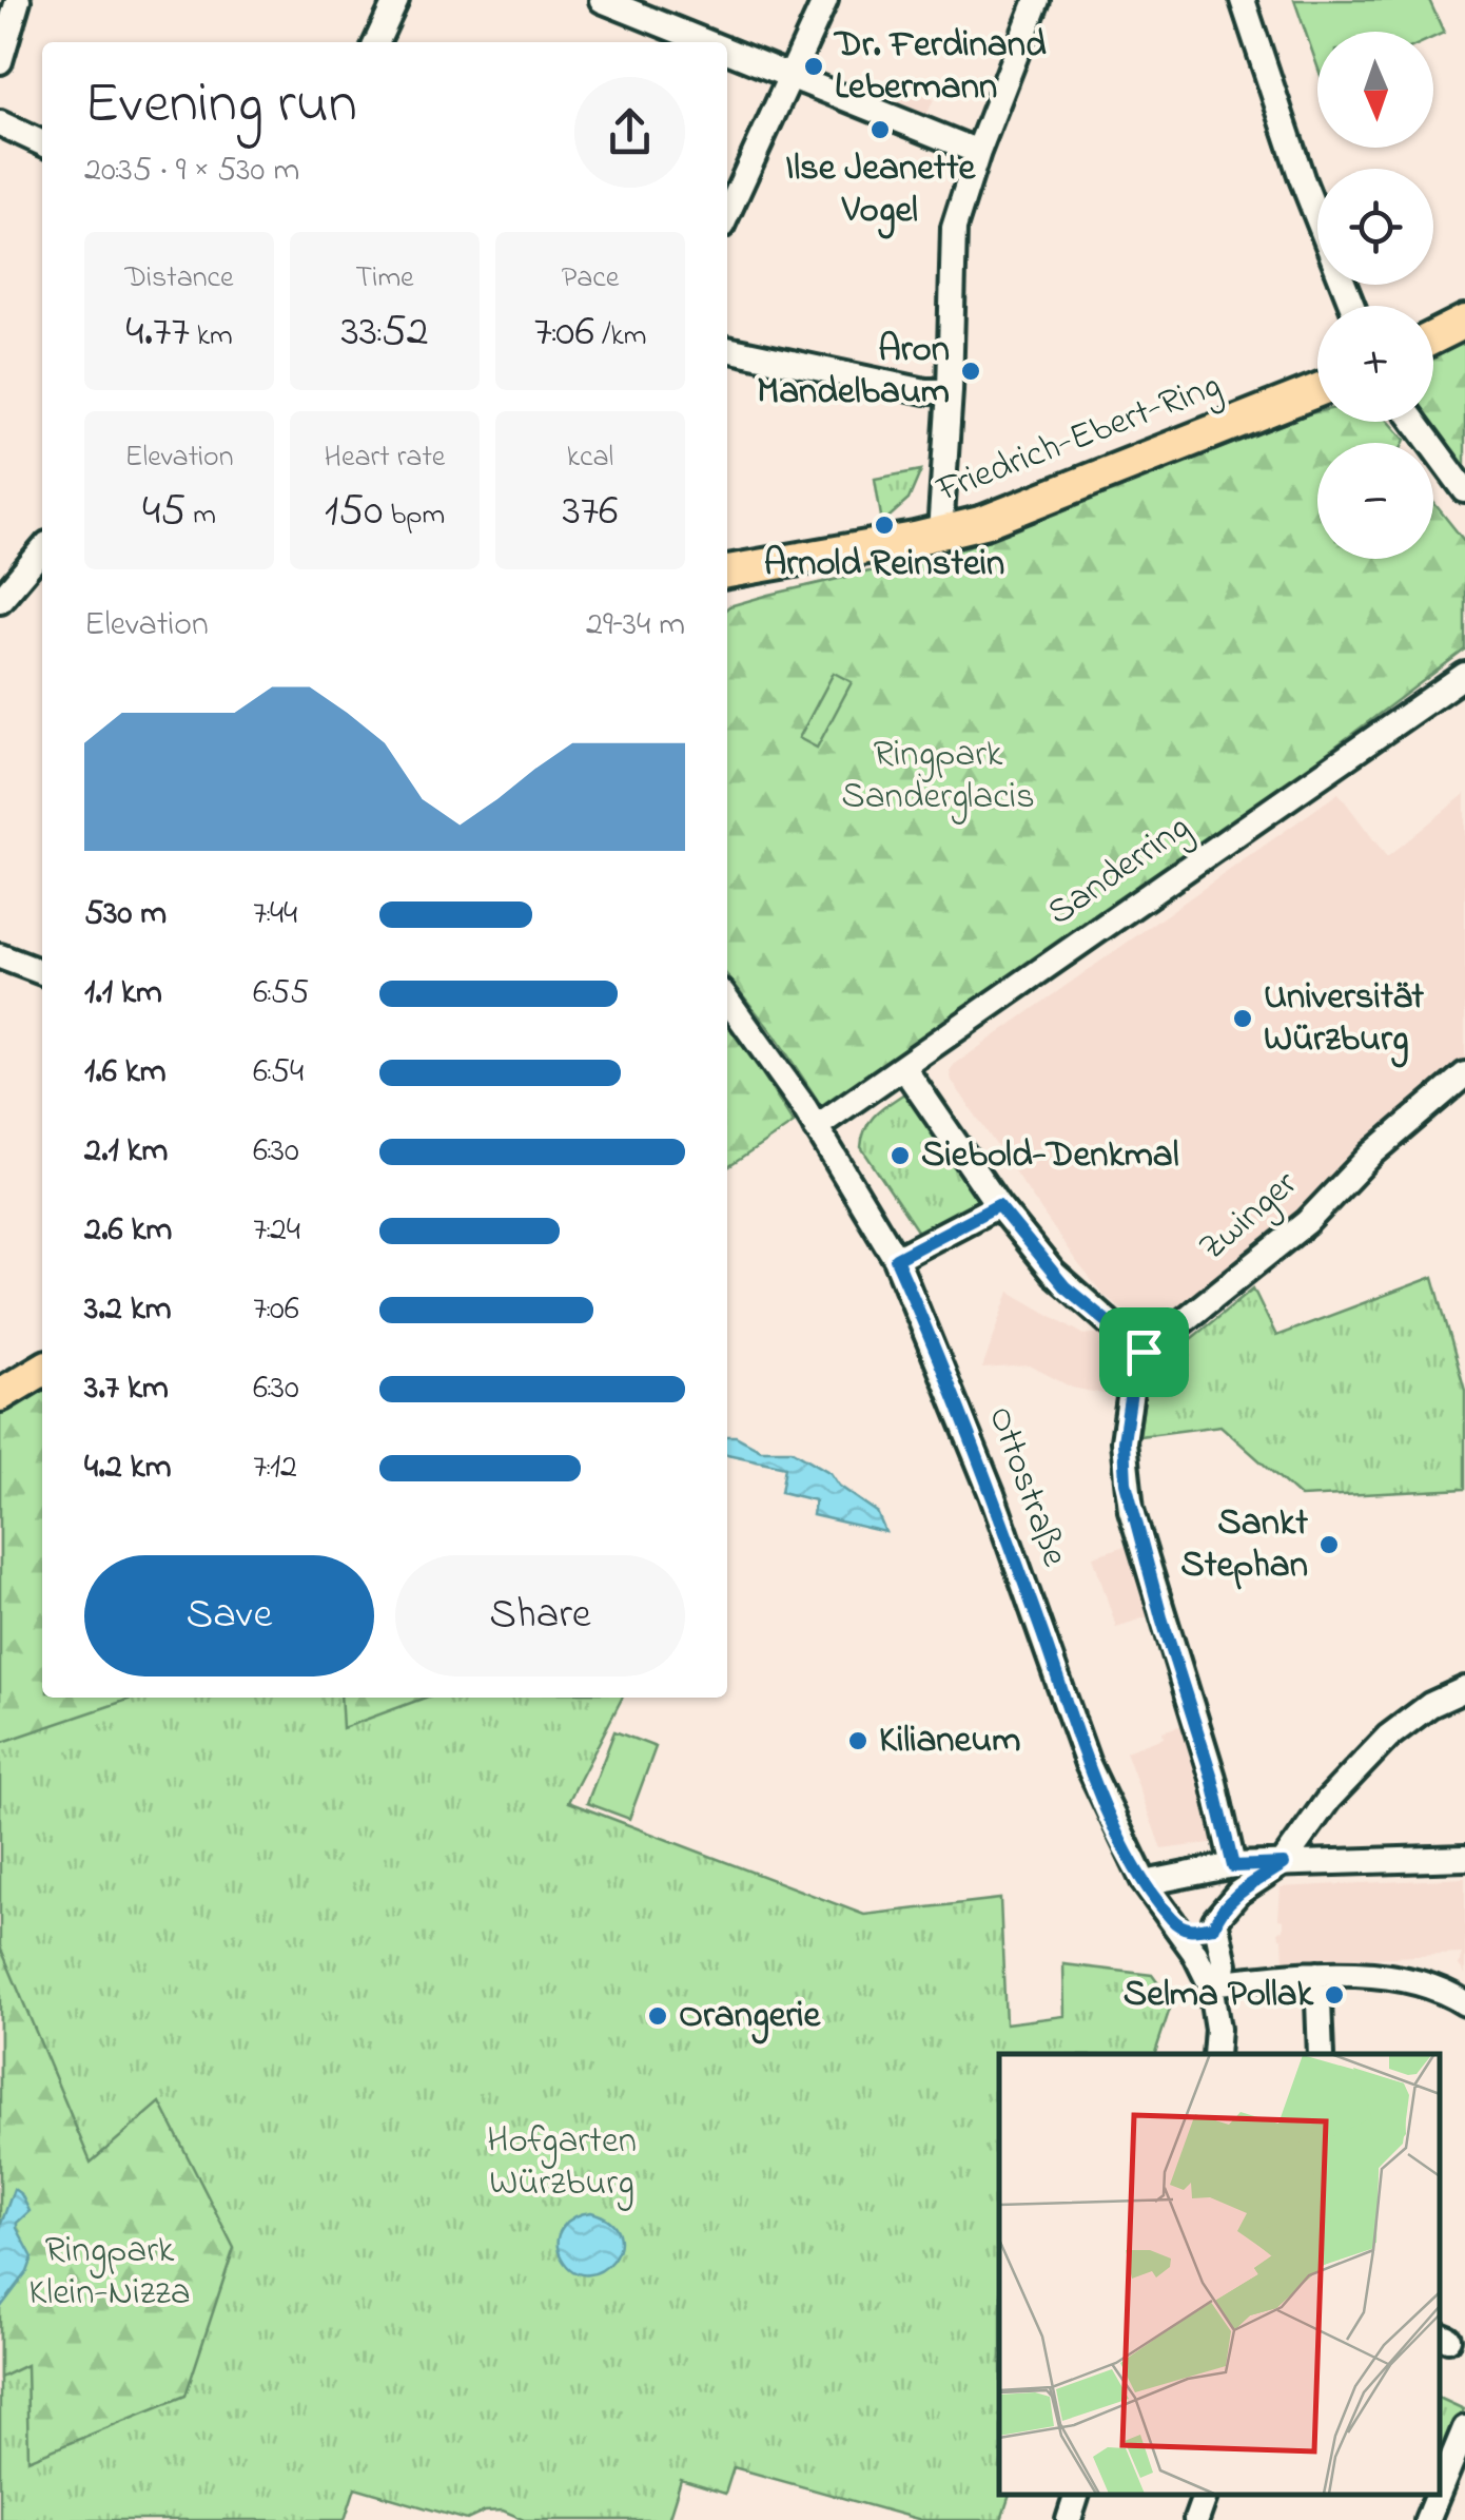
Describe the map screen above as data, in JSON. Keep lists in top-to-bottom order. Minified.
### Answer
{"streets":{"main road":["Friedrich-Ebert-Ring"],"street":["Sanderring","Zwinger","Ottostraße"]},"crossings":[["Sanderring","Ottostraße"]],"parks":["Ringpark Sanderglacis","Hofgarten Würzburg","Ringpark Klein-Nizza"],"places":["Dr. Ferdinand Lebermann","Ilse Jeanette Vogel","Aron Mandelbaum","Arnold Reinstein","Universität Würzburg","Siebold-Denkmal","Sankt Stephan","Kilianeum","Selma Pollak","Orangerie"],"north":"bottom","page":{"map_buttons":["+","−"],"heading":["Evening run","20:35 · 9 × 530 m"],"stats":[["Distance","4.77 km"],["Time","33:52"],["Pace","7:06 /km"],["Elevation","45 m"],["Heart rate","150 bpm"],["kcal","376"]],"chart":["Elevation","29–34 m"],"list":[{"name":"530 m","note":"7:44"},{"name":"1.1 km","note":"6:55"},{"name":"1.6 km","note":"6:54"},{"name":"2.1 km","note":"6:30"},{"name":"2.6 km","note":"7:24"},{"name":"3.2 km","note":"7:06"},{"name":"3.7 km","note":"6:30"},{"name":"4.2 km","note":"7:12"}],"buttons":["Save","Share"]}}
